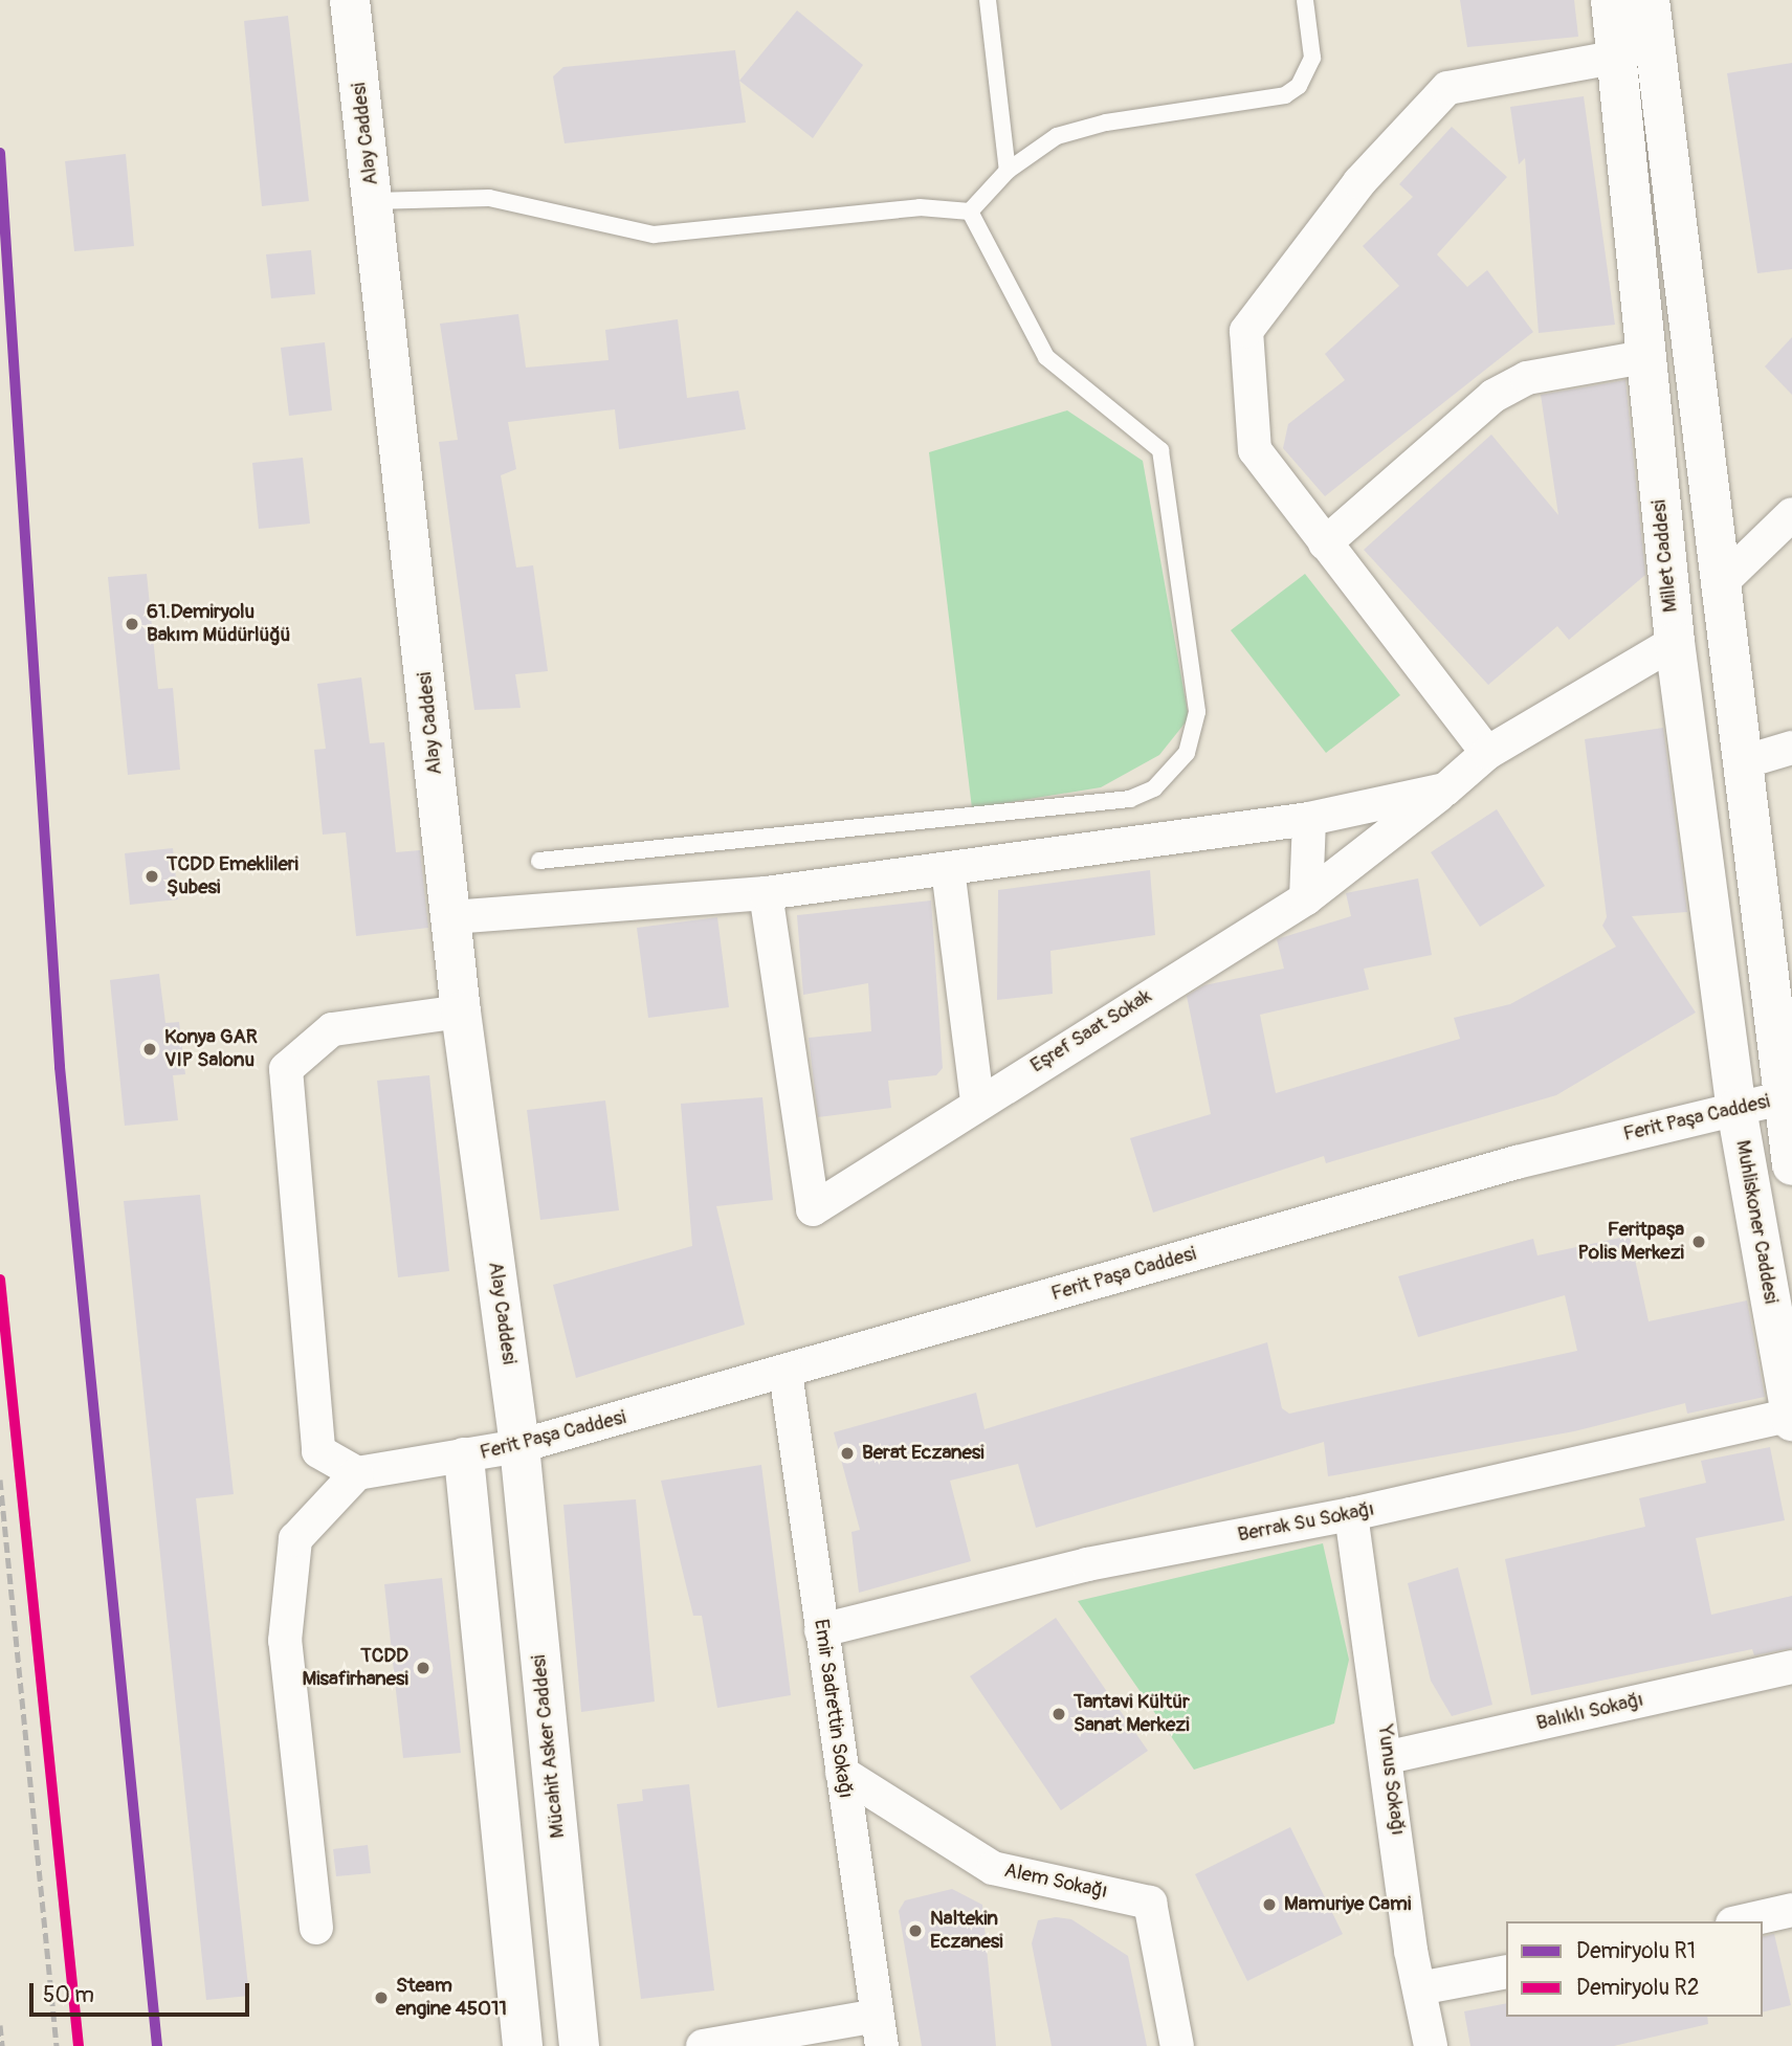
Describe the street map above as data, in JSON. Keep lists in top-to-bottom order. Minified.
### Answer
{"streets":{"main road":["Alay Caddesi","Millet Caddesi","Muhliskoner Caddesi","Mücahit Asker Caddesi"],"street":["Eşref Saat Sokak","Ferit Paşa Caddesi","Berrak Su Sokağı","Emir Sadrettin Sokağı","Balıklı Sokağı","Yunus Sokağı","Alem Sokağı"]},"crossings":[["Alay Caddesi","Ferit Paşa Caddesi"],["Alay Caddesi","Mücahit Asker Caddesi"],["Millet Caddesi","Eşref Saat Sokak"],["Millet Caddesi","Ferit Paşa Caddesi"],["Millet Caddesi","Muhliskoner Caddesi"],["Ferit Paşa Caddesi","Muhliskoner Caddesi"],["Ferit Paşa Caddesi","Emir Sadrettin Sokağı"],["Ferit Paşa Caddesi","Mücahit Asker Caddesi"],["Muhliskoner Caddesi","Berrak Su Sokağı"],["Berrak Su Sokağı","Emir Sadrettin Sokağı"],["Berrak Su Sokağı","Yunus Sokağı"],["Emir Sadrettin Sokağı","Alem Sokağı"],["Balıklı Sokağı","Yunus Sokağı"]],"places":["61.Demiryolu Bakım Müdürlüğü","TCDD Emeklileri Şubesi","Konya GAR VIP Salonu","Feritpaşa Polis Merkezi","Berat Eczanesi","TCDD Misafirhanesi","Tantavi Kültür Sanat Merkezi","Mamuriye Cami","Naltekin Eczanesi","Steam engine 45011"],"lines":["rail line R1","rail line R2"],"legend":["Demiryolu R1","Demiryolu R2"],"scale_bar":"50 m"}
